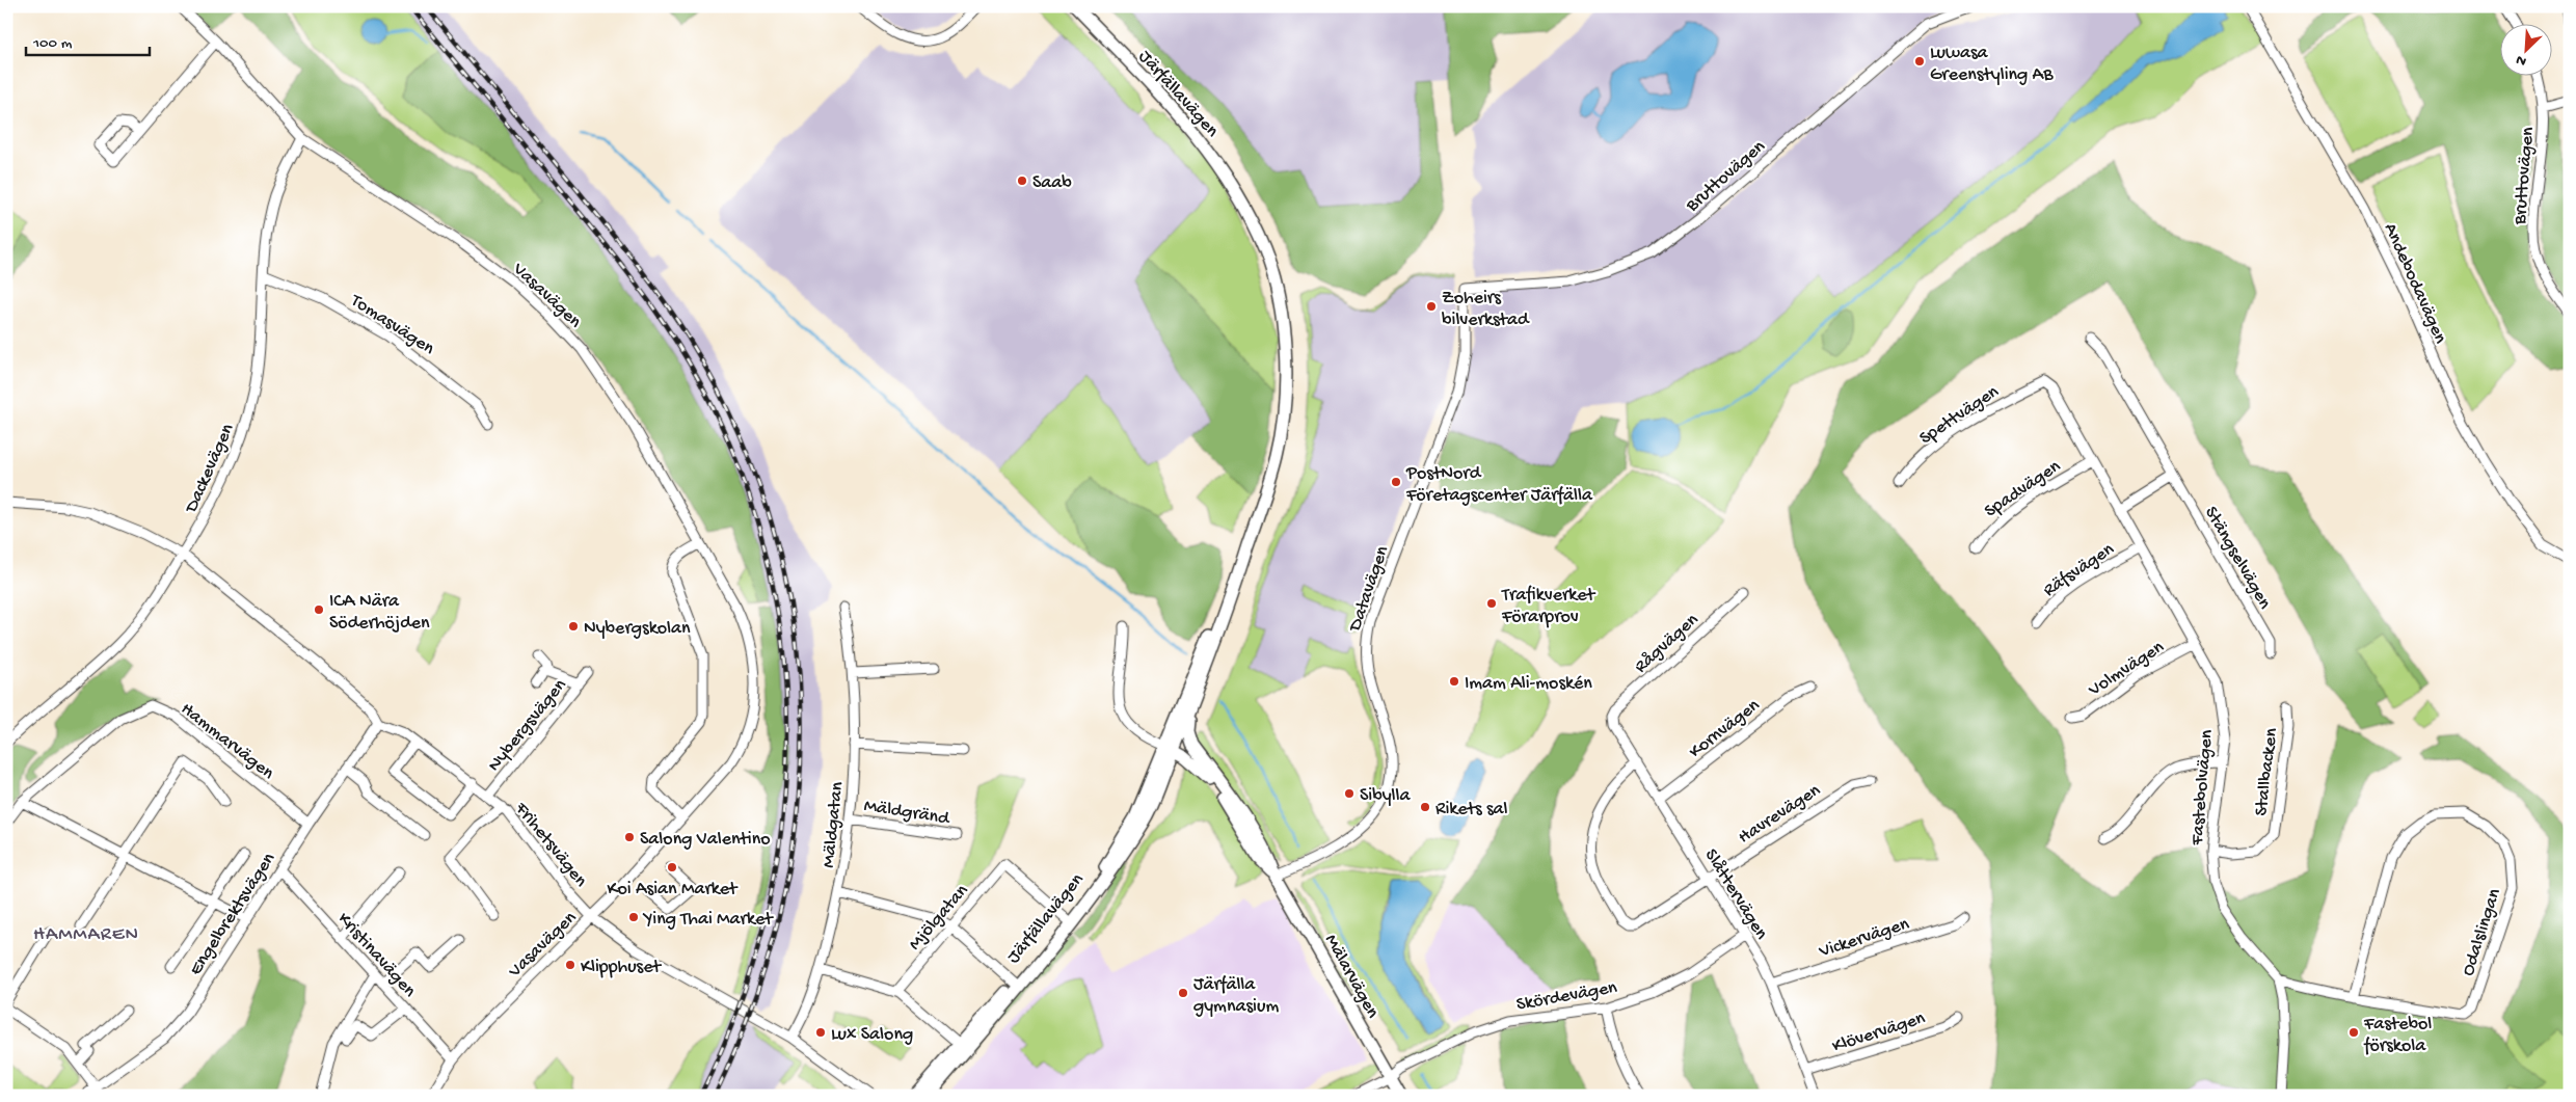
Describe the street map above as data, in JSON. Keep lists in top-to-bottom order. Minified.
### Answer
{"streets":{"street":["Järfällavägen","Bruttovägen","Andebodavägen","Vasavägen","Tomasvägen","Spettvägen","Dackevägen","Spadvägen","Stängselvägen","Räfsvägen","Datavägen","Rågvägen","Volmvägen","Nybergsvägen","Kornvägen","Hammarvägen","Stallbacken","Fastebolvägen","Mäldgränd","Havrevägen","Mäldgatan","Frihetsvägen","Slåttervägen","Engelbrektsvägen","Mjölgatan","Odalslingan","Vickervägen","Kristinavägen","Mälarvägen","Skördevägen","Klövervägen"]},"crossings":[["Järfällavägen","Mjölgatan"],["Järfällavägen","Mälarvägen"],["Bruttovägen","Datavägen"],["Vasavägen","Dackevägen"],["Vasavägen","Frihetsvägen"],["Vasavägen","Kristinavägen"],["Tomasvägen","Dackevägen"],["Spettvägen","Fastebolvägen"],["Spadvägen","Fastebolvägen"],["Räfsvägen","Fastebolvägen"],["Datavägen","Mälarvägen"],["Rågvägen","Slåttervägen"],["Volmvägen","Fastebolvägen"],["Nybergsvägen","Frihetsvägen"],["Kornvägen","Slåttervägen"],["Hammarvägen","Engelbrektsvägen"],["Stallbacken","Fastebolvägen"],["Fastebolvägen","Odalslingan"],["Mäldgränd","Mäldgatan"],["Havrevägen","Slåttervägen"],["Mäldgatan","Frihetsvägen"],["Frihetsvägen","Engelbrektsvägen"],["Slåttervägen","Vickervägen"],["Slåttervägen","Skördevägen"],["Slåttervägen","Klövervägen"],["Engelbrektsvägen","Kristinavägen"],["Mälarvägen","Skördevägen"]],"districts":["HAMMAREN"],"places":["Luwasa Greenstyling AB","Saab","Zoheirs bilverkstad","PostNord Företagscenter Järfälla","Trafikverket Förarprov","ICA Nära Söderhöjden","Nybergskolan","Imam Ali-moskén","Sibylla","Rikets sal","Salong Valentino","Koi Asian Market","Ying Thai Market","Klipphuset","Järfälla gymnasium","Lux Salong","Fastebol förskola"],"scale_bar":"100 m","north":"bottom left"}
